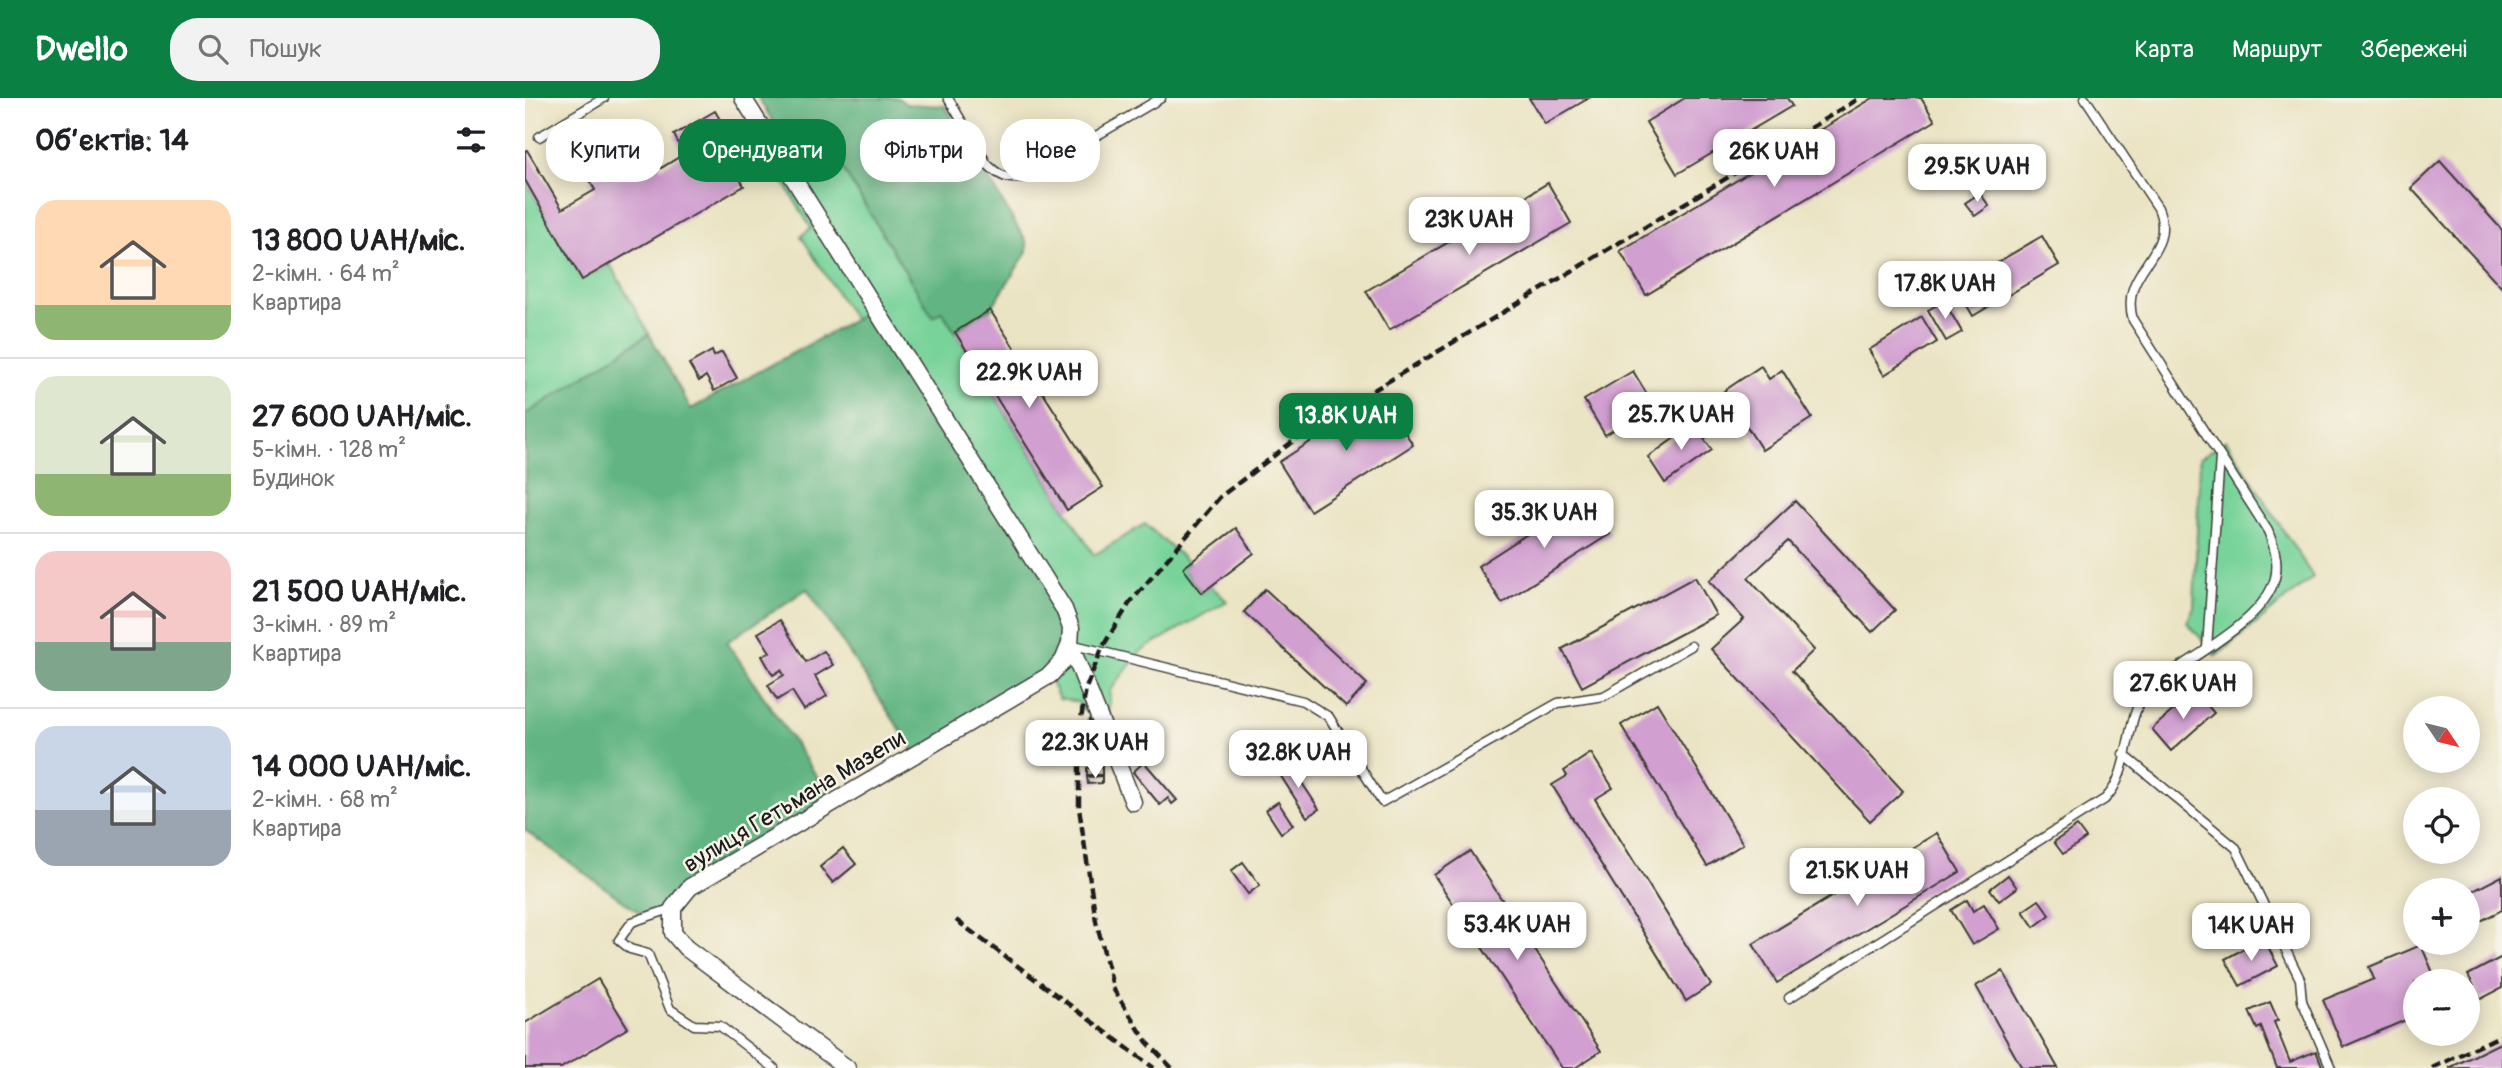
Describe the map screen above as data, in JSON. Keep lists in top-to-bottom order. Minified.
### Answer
{"streets":{"street":["вулиця Гетьмана Мазепи"]},"north":"bottom right","page":{"header":"Dwello","search":"Пошук","nav":["Карта","Маршрут","Збережені"],"heading":"Об’єктів: 14","chip":["Купити","Орендувати","Фільтри","Нове"],"price":["26K UAH","29.5K UAH","23K UAH","17.8K UAH","22.9K UAH","25.7K UAH","13.8K UAH","35.3K UAH","27.6K UAH","22.3K UAH","32.8K UAH","21.5K UAH","53.4K UAH","14K UAH"],"list":[{"name":"13 800 UAH/міс.","note":"2-кімн. · 64 m² · Квартира"},{"name":"27 600 UAH/міс.","note":"5-кімн. · 128 m² · Будинок"},{"name":"21 500 UAH/міс.","note":"3-кімн. · 89 m² · Квартира"},{"name":"14 000 UAH/міс.","note":"2-кімн. · 68 m² · Квартира"}],"map_buttons":["+","−"]}}
